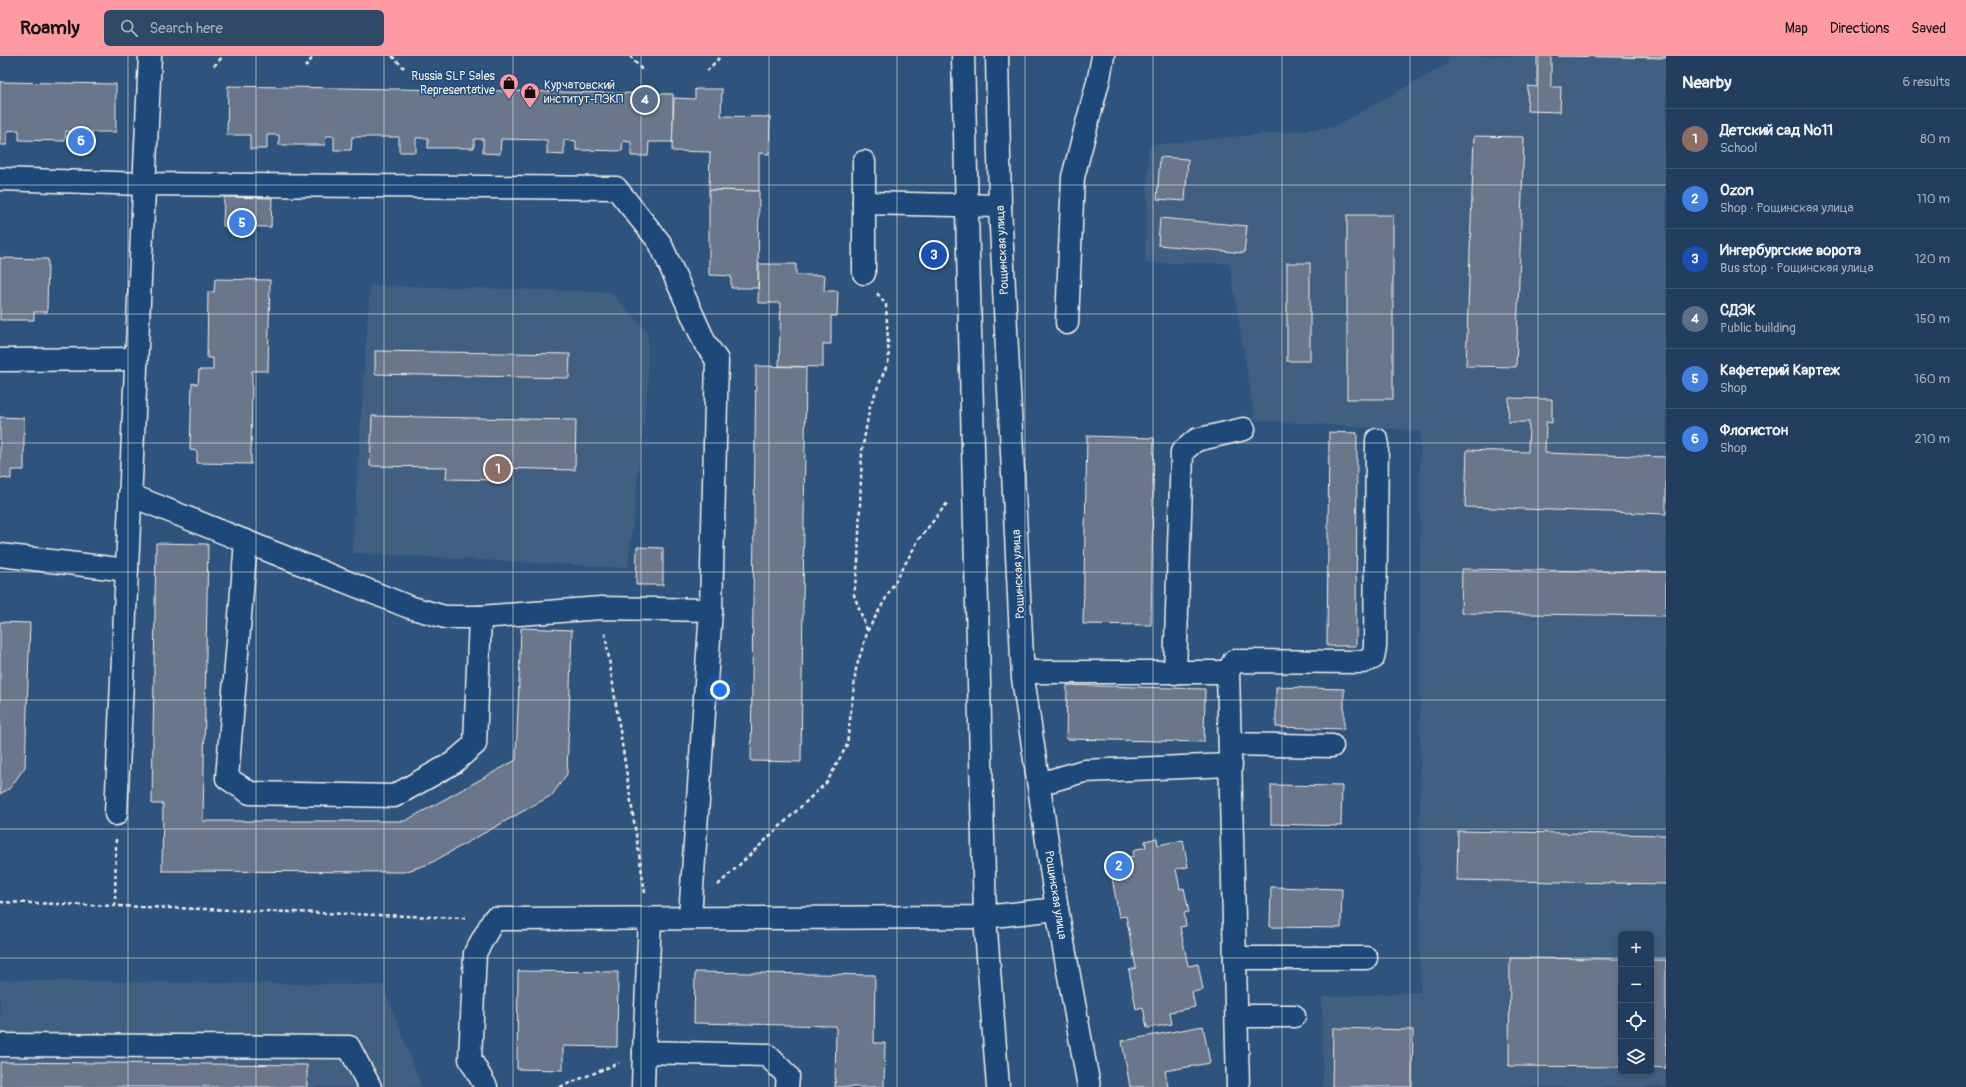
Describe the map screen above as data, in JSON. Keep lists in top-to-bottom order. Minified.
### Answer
{"streets":{"street":["Рощинская улица"]},"places":{"shop":["Russia SLP Sales Representative","Курчатовский институт-ПЭКП"]},"page":{"header":"Roamly","search":"Search here","nav":["Map","Directions","Saved"],"heading":["Nearby","6 results"],"pins":["4","6","5","3","1","2"],"list":[{"mark":"1","name":"Детский сад №11","note":"School","value":"80 m"},{"mark":"2","name":"Ozon","note":"Shop · Рощинская улица","value":"110 m"},{"mark":"3","name":"Ингербургские ворота","note":"Bus stop · Рощинская улица","value":"120 m"},{"mark":"4","name":"СДЭК","note":"Public building","value":"150 m"},{"mark":"5","name":"Кафетерий Картеж","note":"Shop","value":"160 m"},{"mark":"6","name":"Флогистон","note":"Shop","value":"210 m"}],"map_buttons":["+","−"]}}
